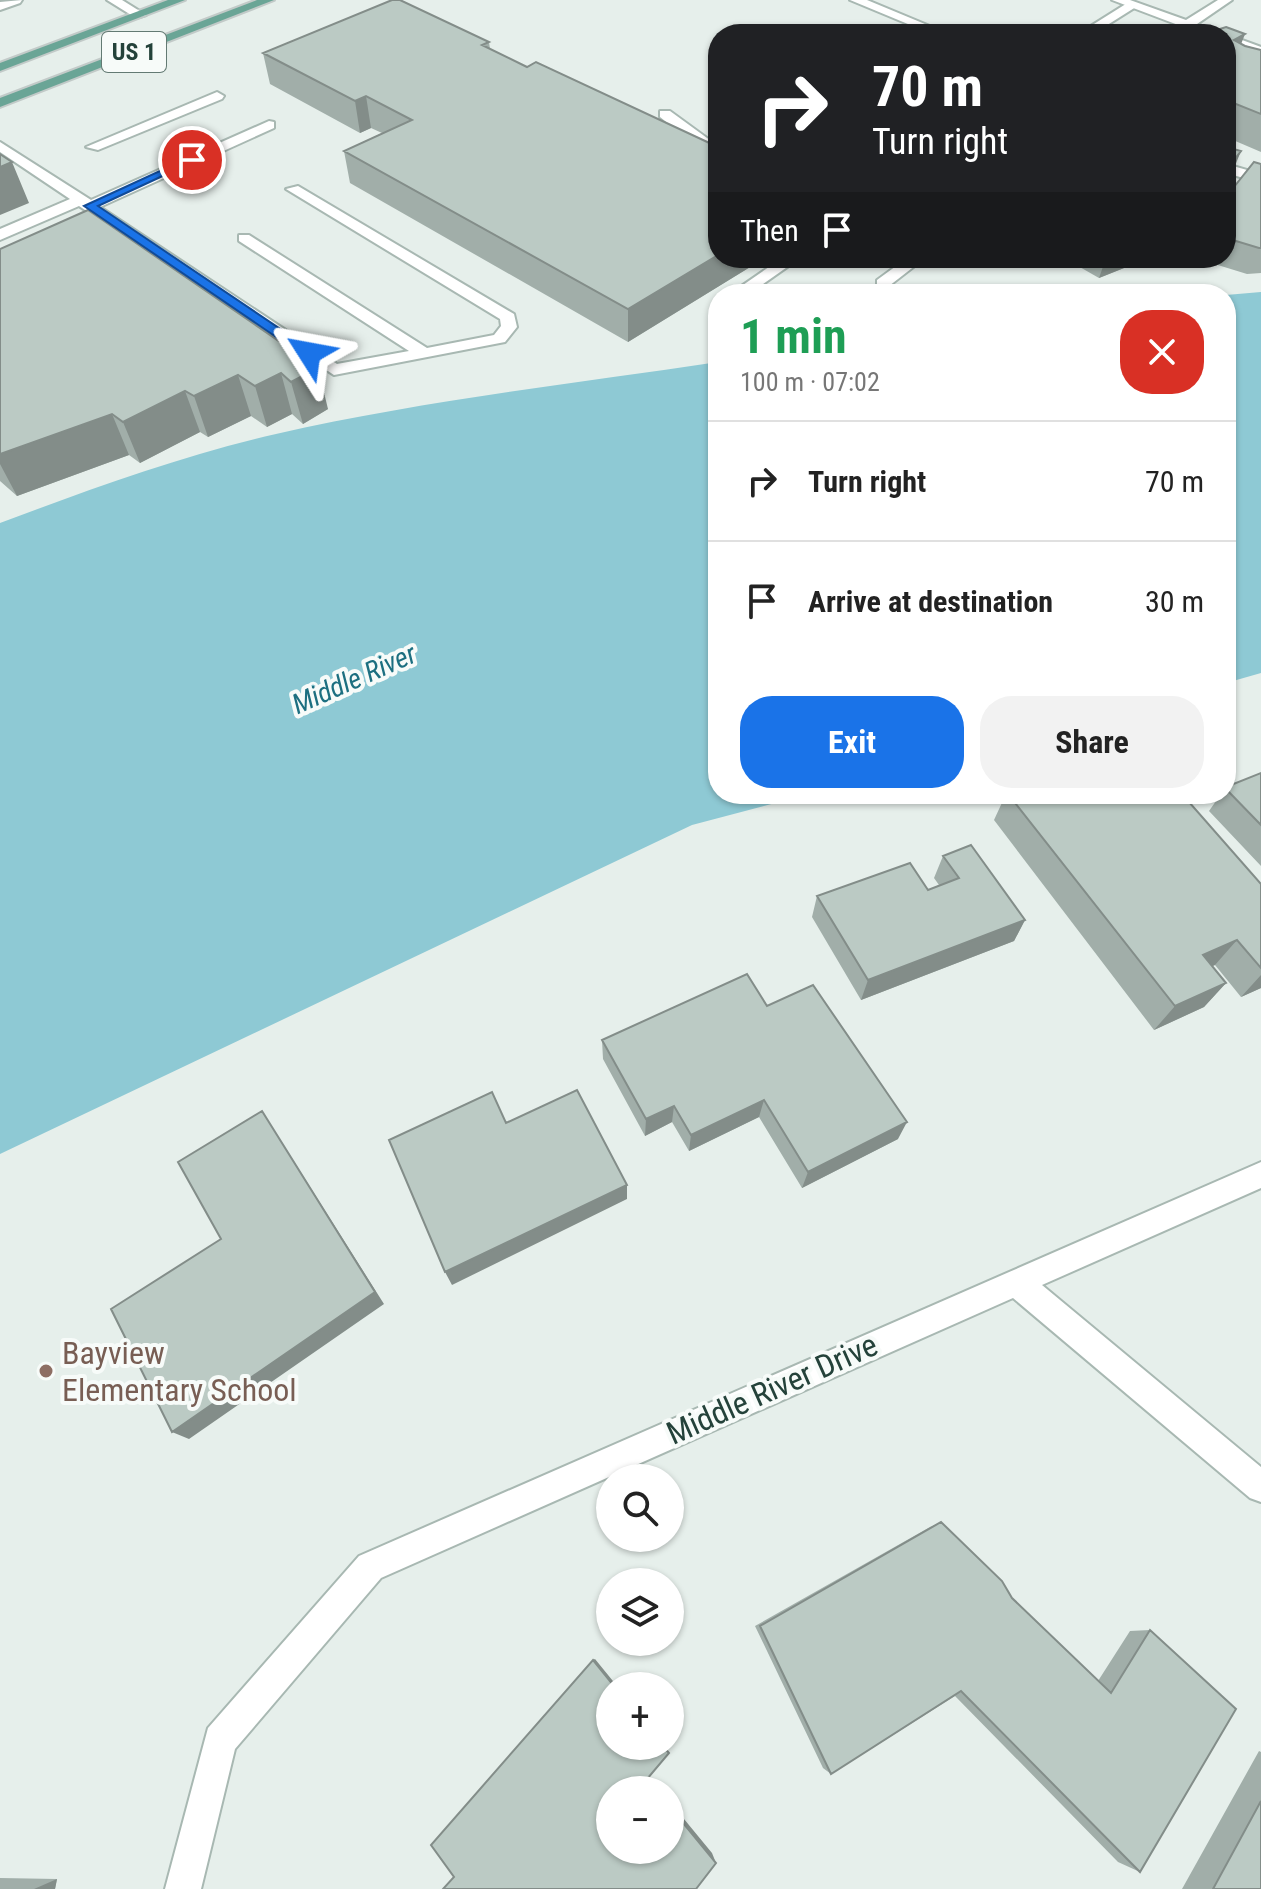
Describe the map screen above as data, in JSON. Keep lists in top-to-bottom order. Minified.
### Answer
{"streets":{"main road":["US 1"],"street":["Middle River Drive"]},"water":["Middle River"],"places":["Bayview Elementary School"],"page":{"turn":["70 m","Turn right"],"then":"Then","heading":["1 min","100 m · 07:02"],"list":[{"name":"Turn right","value":"70 m"},{"name":"Arrive at destination","value":"30 m"}],"buttons":["Exit","Share"],"map_buttons":["+","−"]}}
